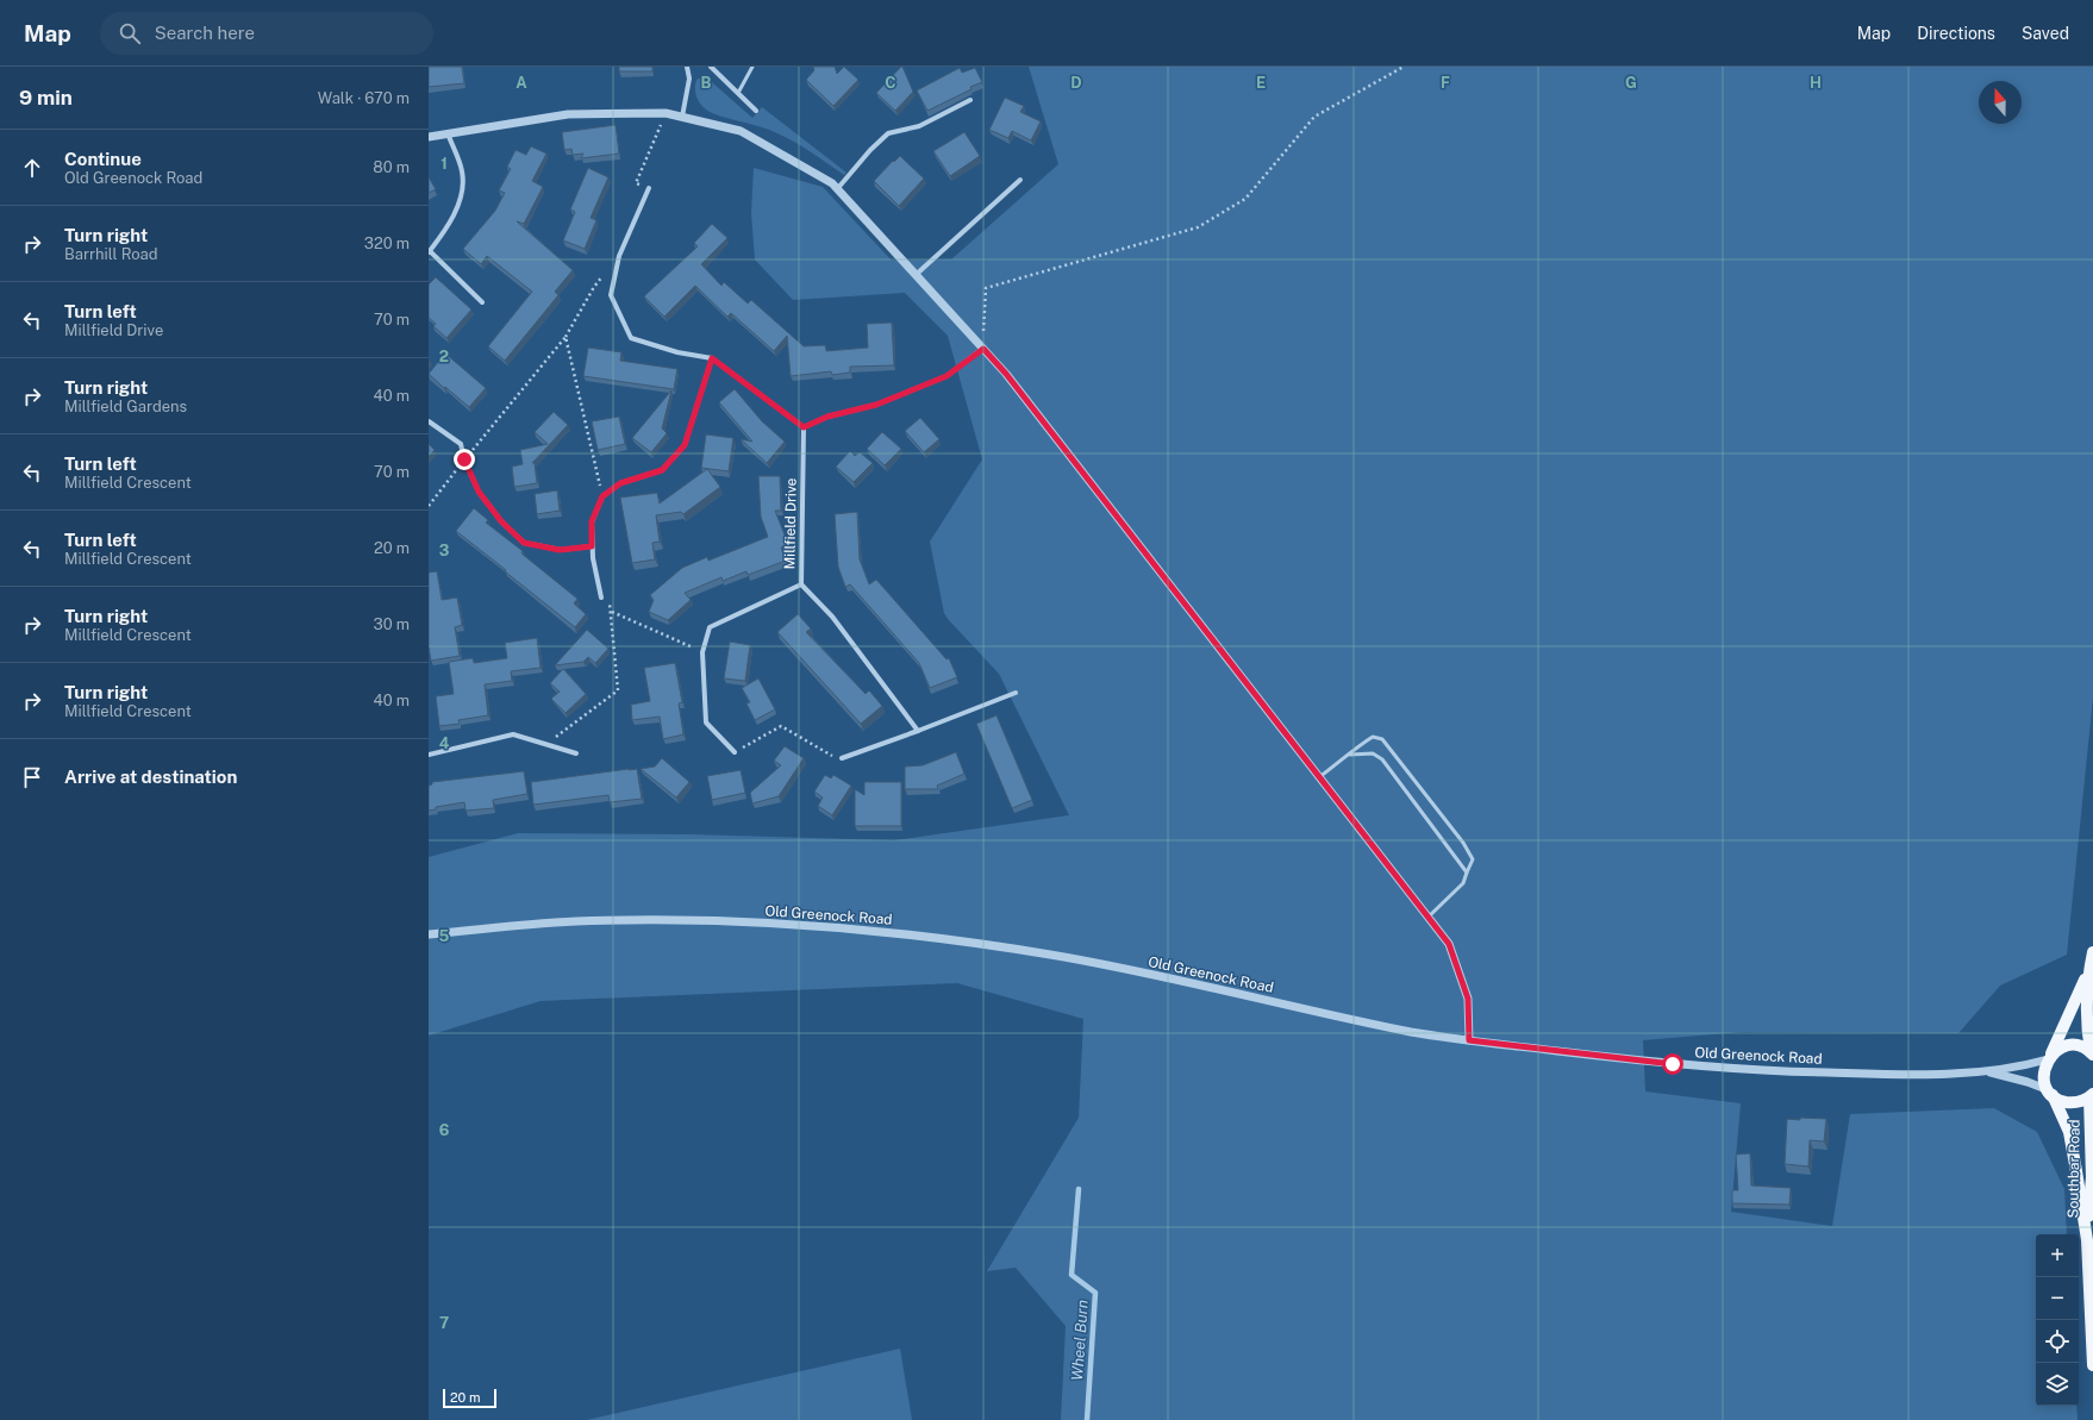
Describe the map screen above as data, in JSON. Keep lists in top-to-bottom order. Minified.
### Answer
{"streets":{"main road":["Southbar Road"],"street":["Millfield Drive","Old Greenock Road"]},"crossings":[["Old Greenock Road","Southbar Road"]],"water":["Wheel Burn"],"scale_bar":"20 m","north":"top","page":{"header":"Map","search":"Search here","nav":["Map","Directions","Saved"],"heading":["9 min","Walk · 670 m"],"list":[["Continue","Old Greenock Road","80 m"],["Turn right","Barrhill Road","320 m"],["Turn left","Millfield Drive","70 m"],["Turn right","Millfield Gardens","40 m"],["Turn left","Millfield Crescent","70 m"],["Turn left","Millfield Crescent","20 m"],["Turn right","Millfield Crescent","30 m"],["Turn right","Millfield Crescent","40 m"],"Arrive at destination"],"map_buttons":["+","−"],"scale":"20 m"},"grid":{"columns":["A","B","C","D","E","F","G","H"],"rows":["1","2","3","4","5","6","7"]}}
